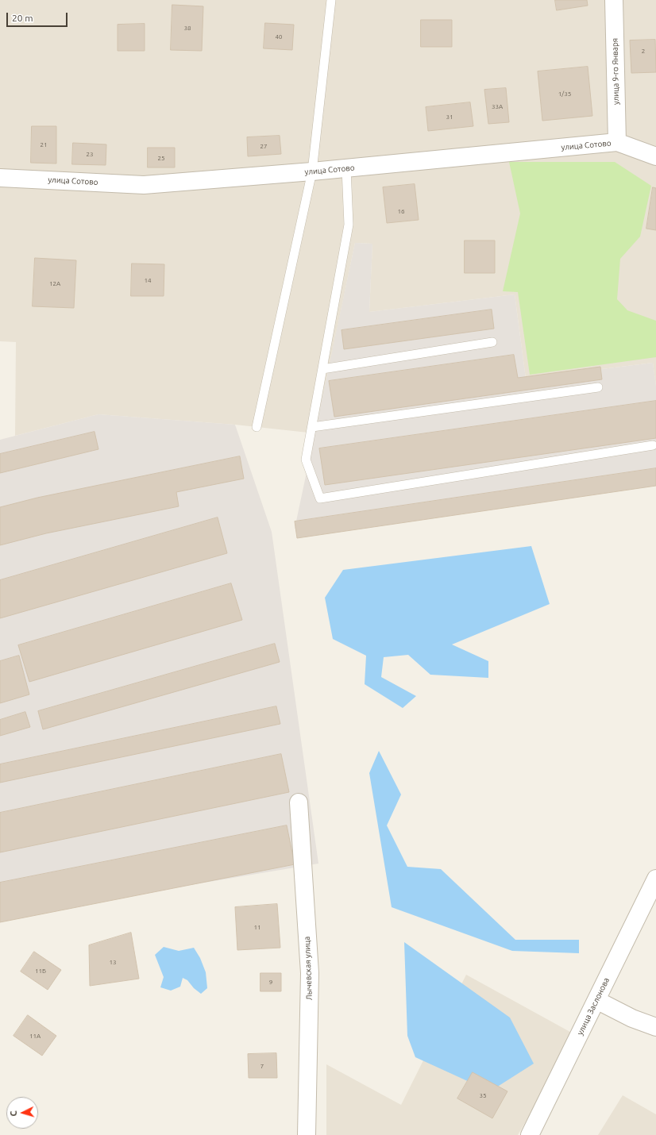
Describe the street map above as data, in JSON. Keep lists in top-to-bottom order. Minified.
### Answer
{"streets":{"street":["улица 9-го Января","улица Сотово","Лычевская улица","улица Заслонова"]},"crossings":[["улица 9-го Января","улица Сотово"]],"house_numbers":["38","40","2","1/35","33А","31","21","27","23","25","16","14","12А","11","13","11Б","9","11А","7","35"],"scale_bar":"20 m","north":"left"}
